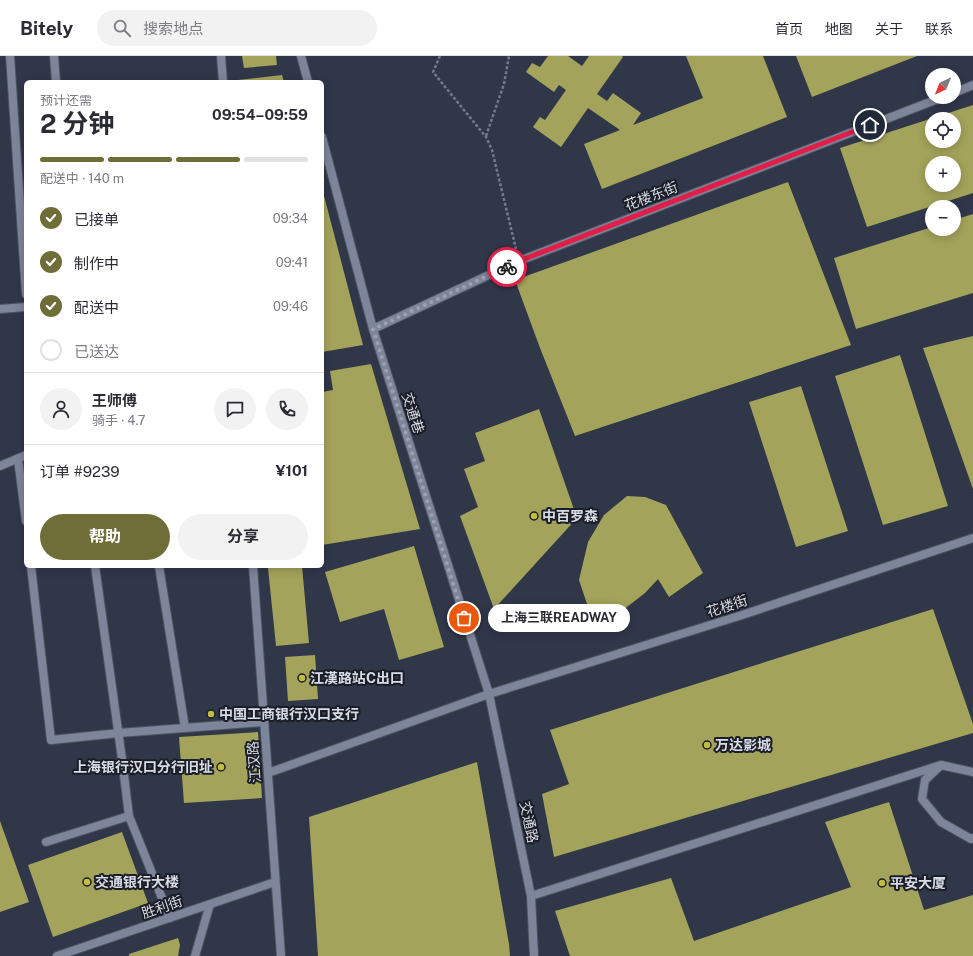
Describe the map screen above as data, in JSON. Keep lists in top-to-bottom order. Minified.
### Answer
{"streets":{"street":["花楼东街","交通巷","花楼街","江汉路","交通路","胜利街"]},"crossings":[["花楼东街","交通巷"],["交通巷","花楼街"],["交通巷","交通路"],["花楼街","江汉路"],["花楼街","交通路"],["江汉路","胜利街"]],"places":["中百罗森","上海三联READWAY","江漢路站C出口","中国工商银行汉口支行","万达影城","上海银行汉口分行旧址","交通银行大楼","平安大厦"],"north":"bottom left","page":{"header":"Bitely","search":"搜索地点","nav":["首页","地图","关于","联系"],"map_buttons":["+","−"],"heading":["2 分钟","预计还需","09:54–09:59"],"panel":["王师傅","骑手 · 4.7","订单 #9239","¥101"],"bar":"配送中 · 140 m","list":[["已接单","09:34"],["制作中","09:41"],["配送中","09:46"],"已送达"],"buttons":["帮助","分享"],"bubble":"上海三联READWAY"}}
